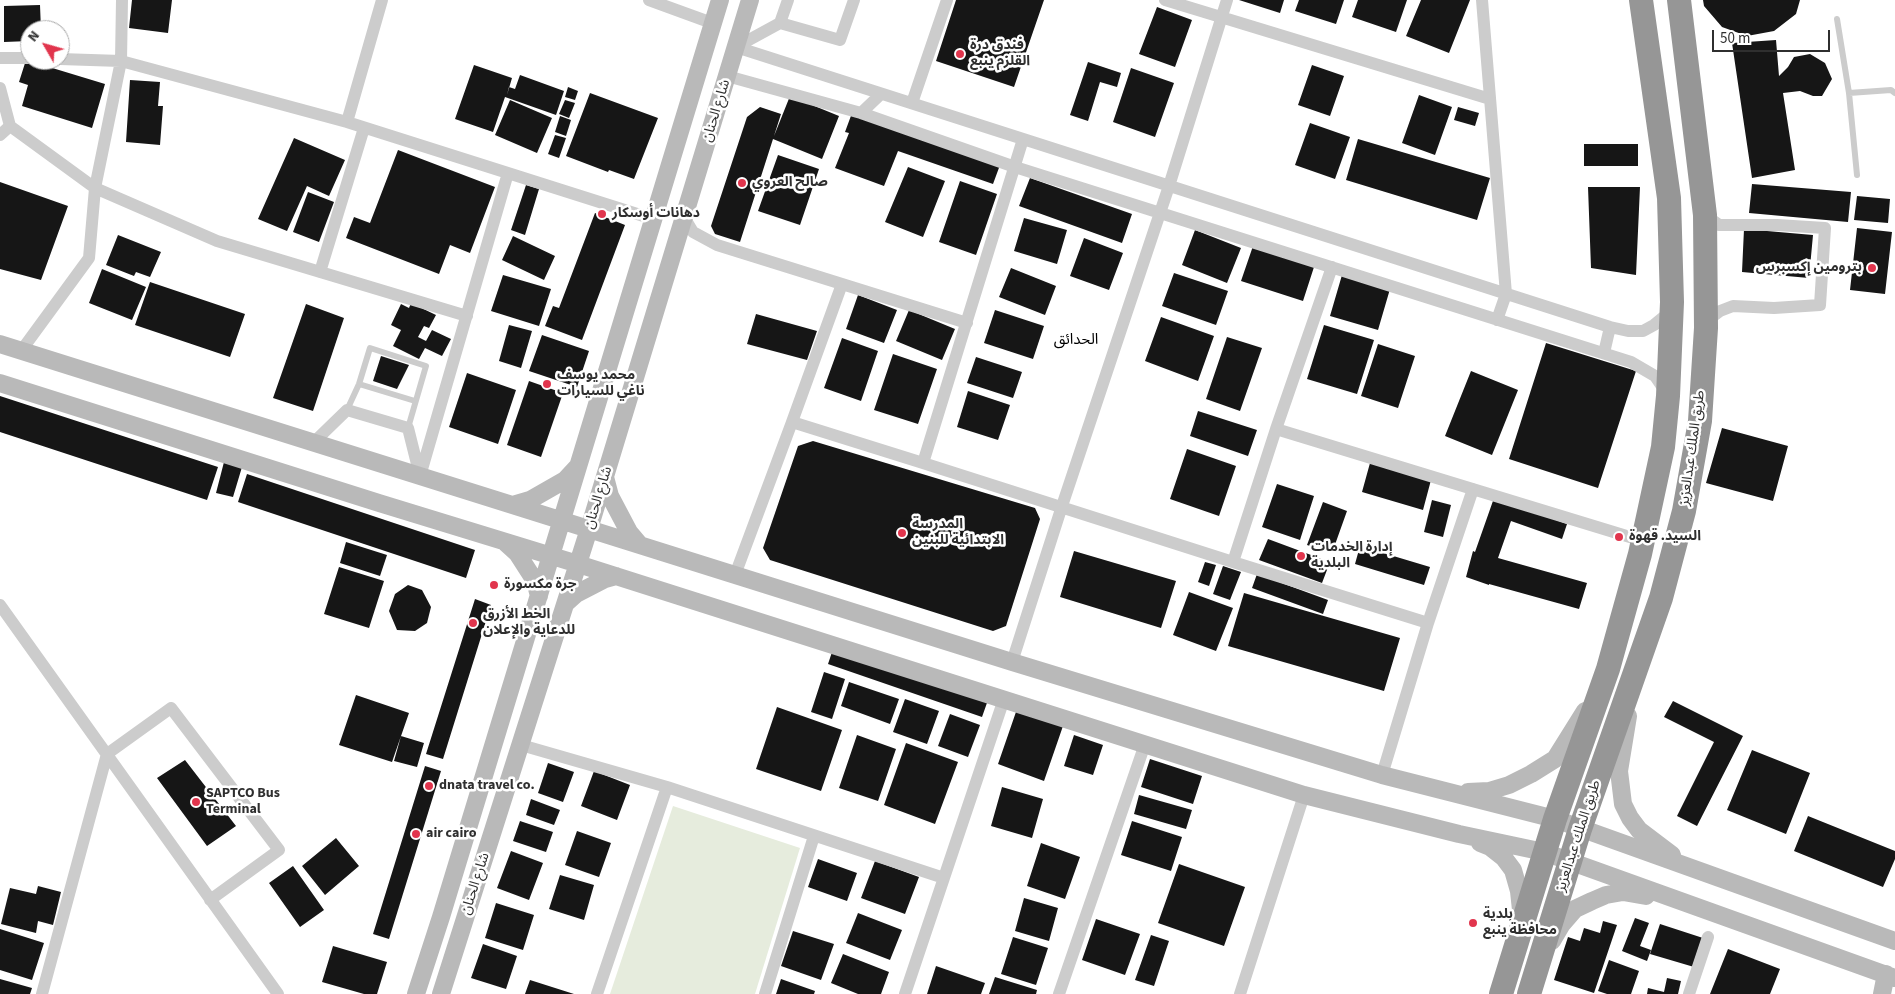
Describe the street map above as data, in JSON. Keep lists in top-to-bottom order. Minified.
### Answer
{"streets":{"highway":["طريق الملك عبدالعزيز"],"main road":["شارع الحنان"]},"districts":["الحدائق"],"places":["فندق درة القلزم ينبع","صالح العروي","دهانات أوسكار","بترومين إكسبرس","محمد يوسف ناغي للسيارات","المدرسة الابتدائية للبنين","السيد. قهوة","إدارة الخدمات البلدية","جرة مكسورة","الخط الأزرق للدعاية والإعلان","dnata travel co.","SAPTCO Bus Terminal","air cairo","بلدية محافظة ينبع"],"scale_bar":"50 m","north":"top left"}
